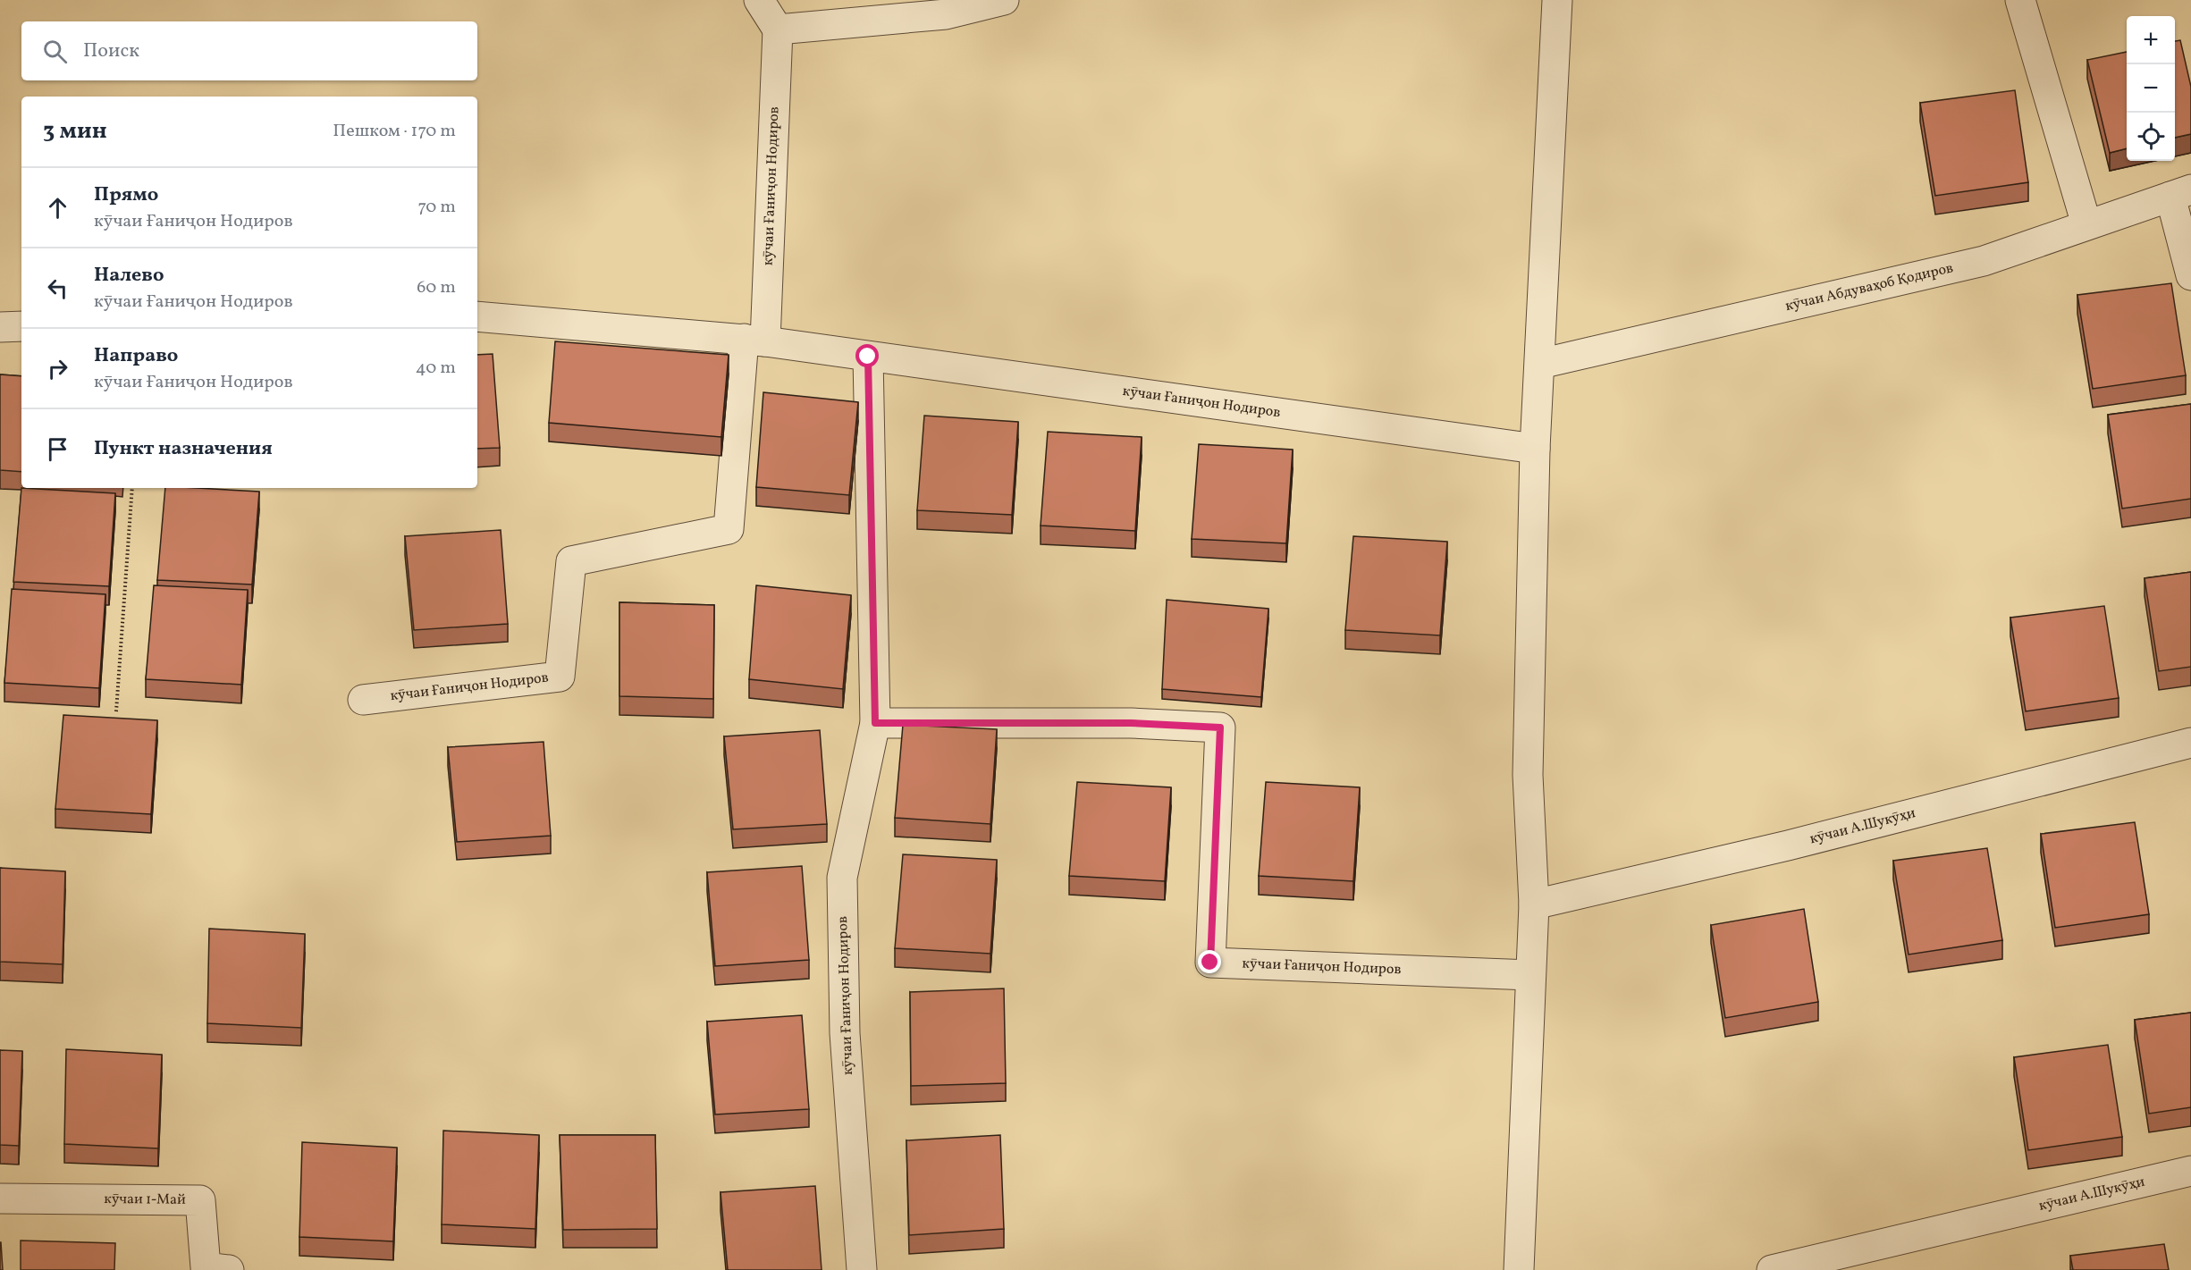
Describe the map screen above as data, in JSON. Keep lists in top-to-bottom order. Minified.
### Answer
{"streets":{"street":["кӯчаи Ғаниҷон Нодиров","кӯчаи Абдуваҳоб Қодиров","кӯчаи А.Шукӯҳи","кӯчаи 1-Май"]},"page":{"map_buttons":["+","−"],"search":"Поиск","heading":["3 мин","Пешком · 170 m"],"list":[["Прямо","кӯчаи Ғаниҷон Нодиров","70 m"],["Налево","кӯчаи Ғаниҷон Нодиров","60 m"],["Направо","кӯчаи Ғаниҷон Нодиров","40 m"],"Пункт назначения"]}}
